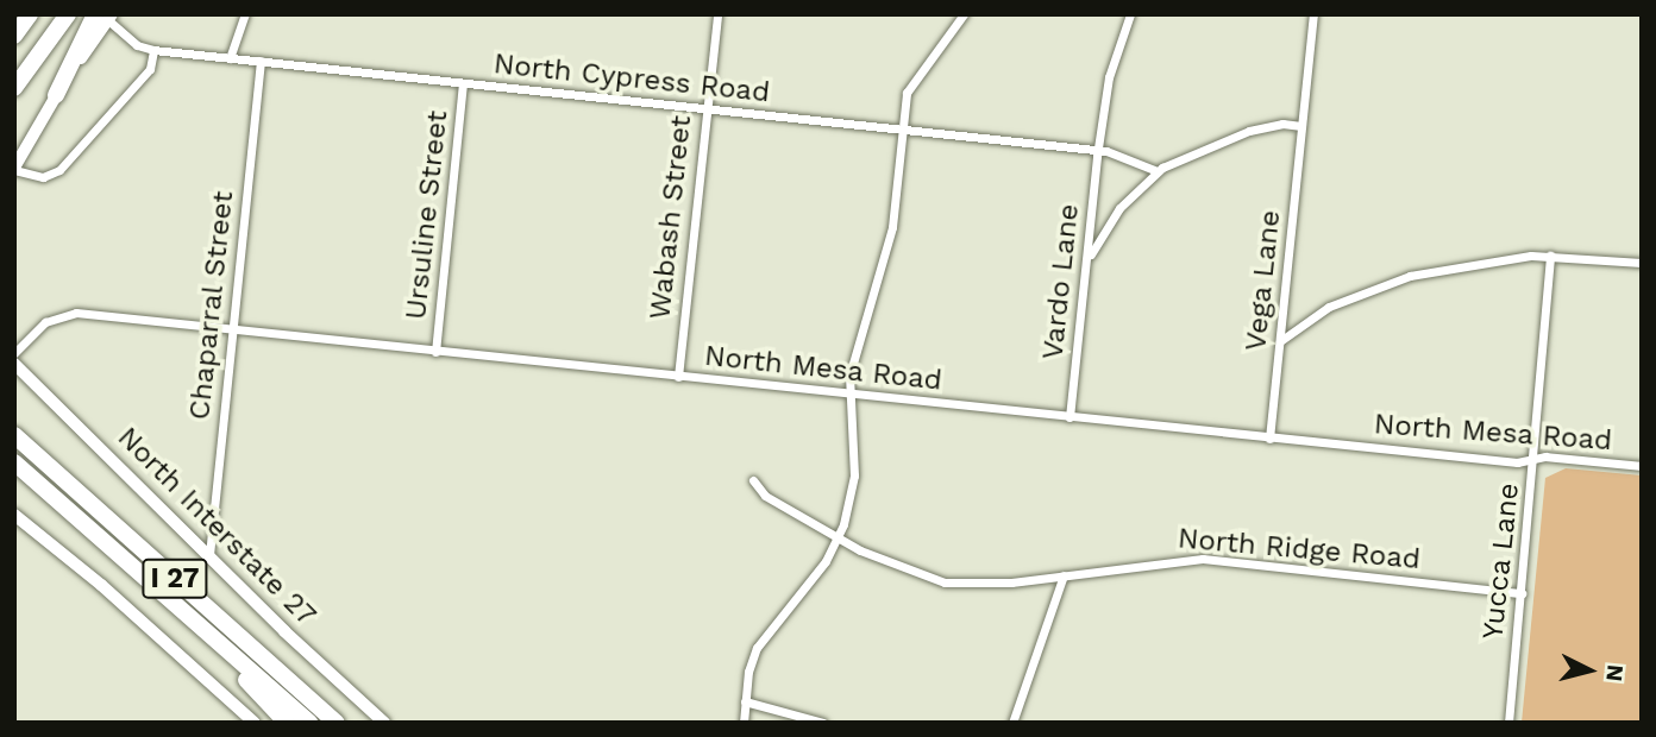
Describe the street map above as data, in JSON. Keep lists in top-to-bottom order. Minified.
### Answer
{"streets":{"highway":["I 27"],"main road":["North Interstate 27"],"street":["North Cypress Road","Ursuline Street","Wabash Street","Vega Lane","Vardo Lane","Chaparral Street","North Mesa Road","North Ridge Road","Yucca Lane"]},"crossings":[["North Cypress Road","Ursuline Street"],["North Cypress Road","Wabash Street"],["North Cypress Road","Vardo Lane"],["North Cypress Road","Chaparral Street"],["Ursuline Street","North Mesa Road"],["Wabash Street","North Mesa Road"],["Vega Lane","North Mesa Road"],["Vardo Lane","North Mesa Road"],["Chaparral Street","North Mesa Road"],["Chaparral Street","North Interstate 27"],["North Mesa Road","Yucca Lane"],["North Ridge Road","Yucca Lane"]],"north":"right"}
